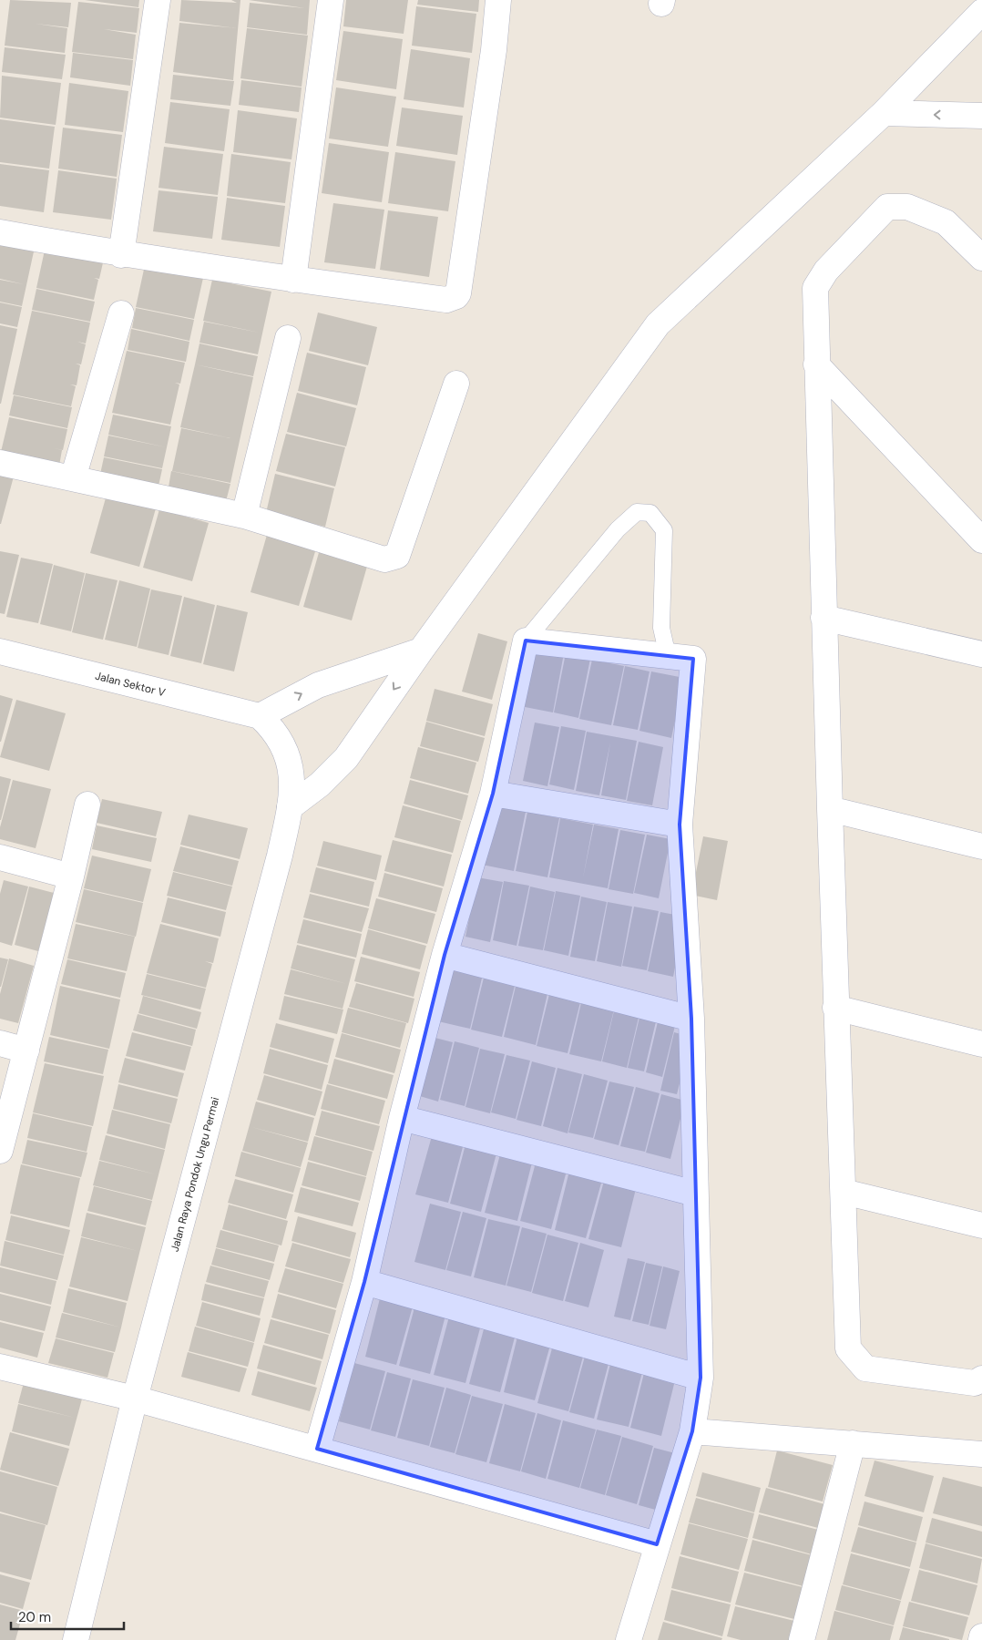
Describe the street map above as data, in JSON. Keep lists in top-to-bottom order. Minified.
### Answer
{"streets":{"street":["Jalan Sektor V","Jalan Raya Pondok Ungu Permai"]},"crossings":[["Jalan Sektor V","Jalan Raya Pondok Ungu Permai"]],"scale_bar":"20 m"}
